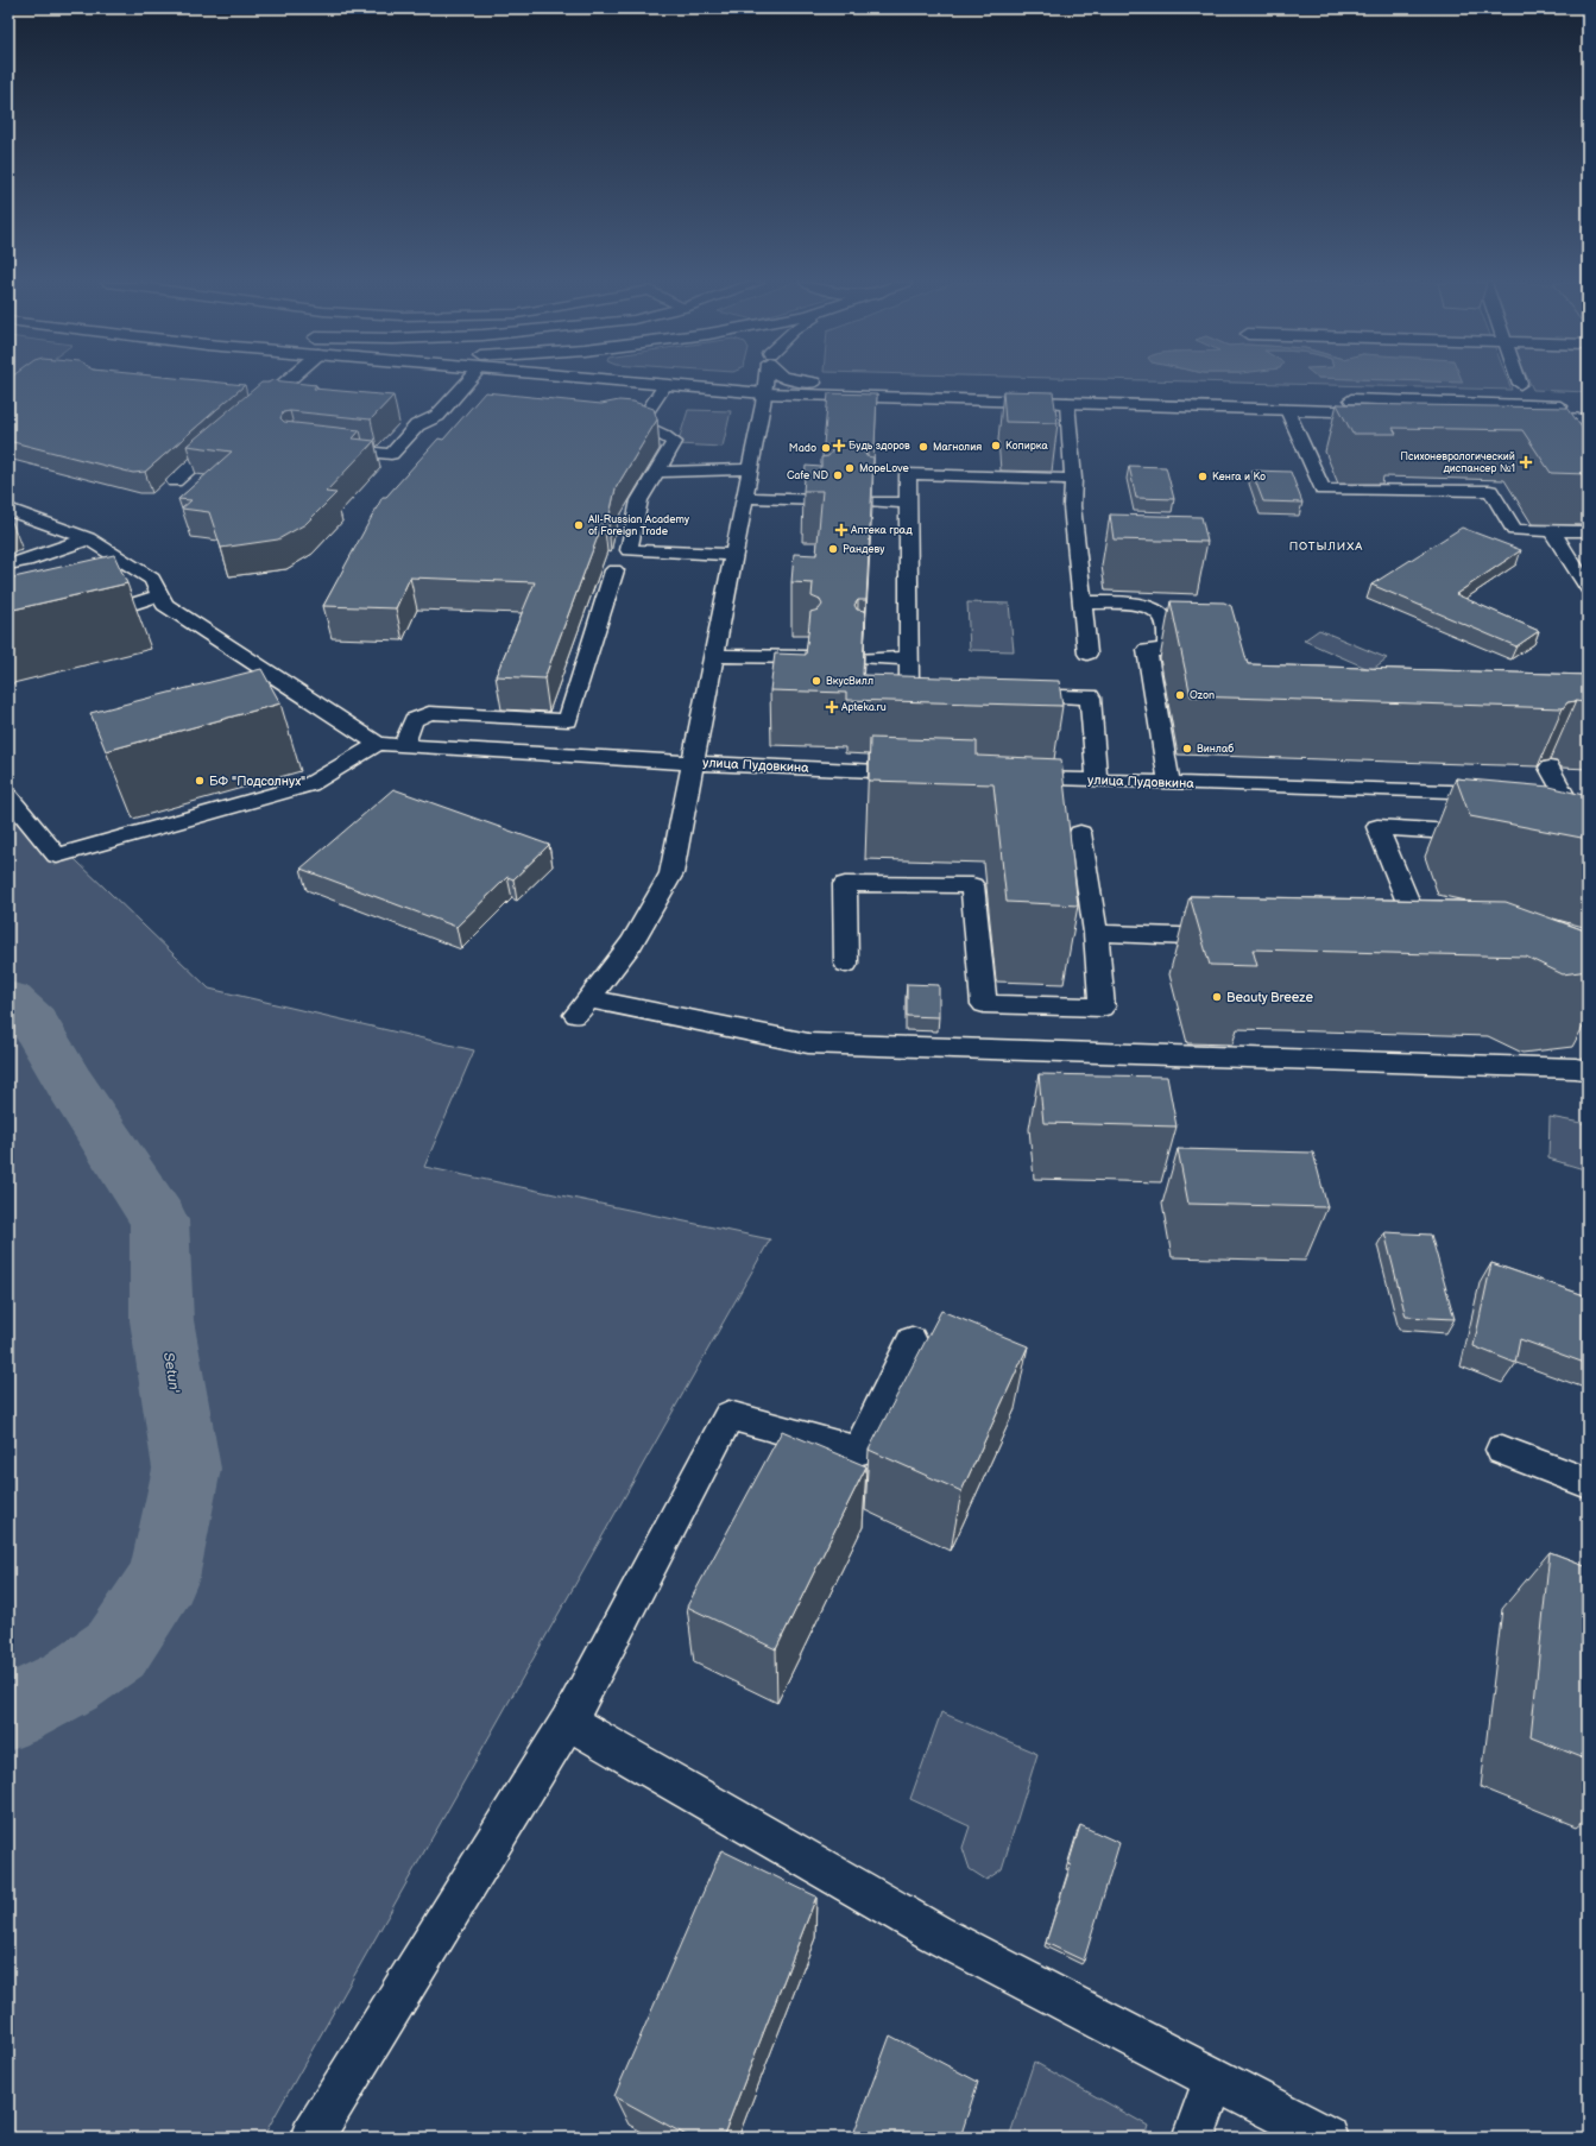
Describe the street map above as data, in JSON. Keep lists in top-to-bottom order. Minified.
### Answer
{"streets":{"main road":["улица Пудовкина"]},"districts":["ПОТЫЛИХА"],"water":["Setun'"],"places":{"health":["Будь здоров","Психоневрологический диспансер №1","Аптека град","Apteka.ru"],"other":["Копирка","Магнолия","Mado","МореLove","Cafe ND","Кенга и Ко","All-Russian Academy of Foreign Trade","Рандеву","ВкусВилл","Ozon","Винлаб","БФ \"Подсолнух\"","Beauty Breeze"]}}
